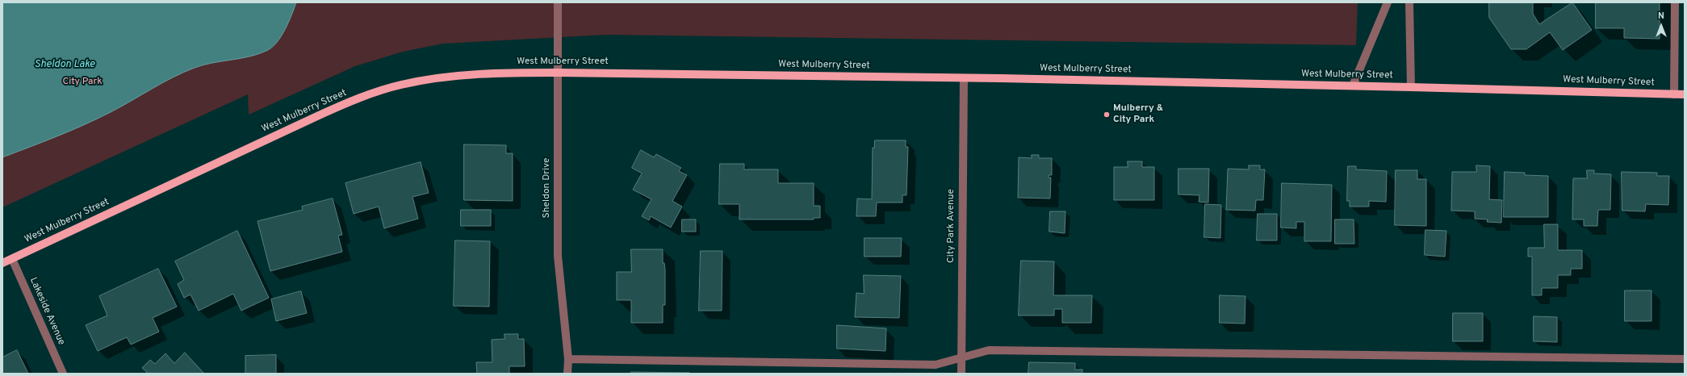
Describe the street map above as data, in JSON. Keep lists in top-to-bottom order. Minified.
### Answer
{"streets":{"main road":["West Mulberry Street"],"street":["Sheldon Drive","City Park Avenue","Lakeside Avenue"]},"crossings":[["West Mulberry Street","Sheldon Drive"],["West Mulberry Street","City Park Avenue"],["West Mulberry Street","Lakeside Avenue"]],"water":["Sheldon Lake"],"parks":["City Park"],"places":["Mulberry & City Park"],"north":"top"}
